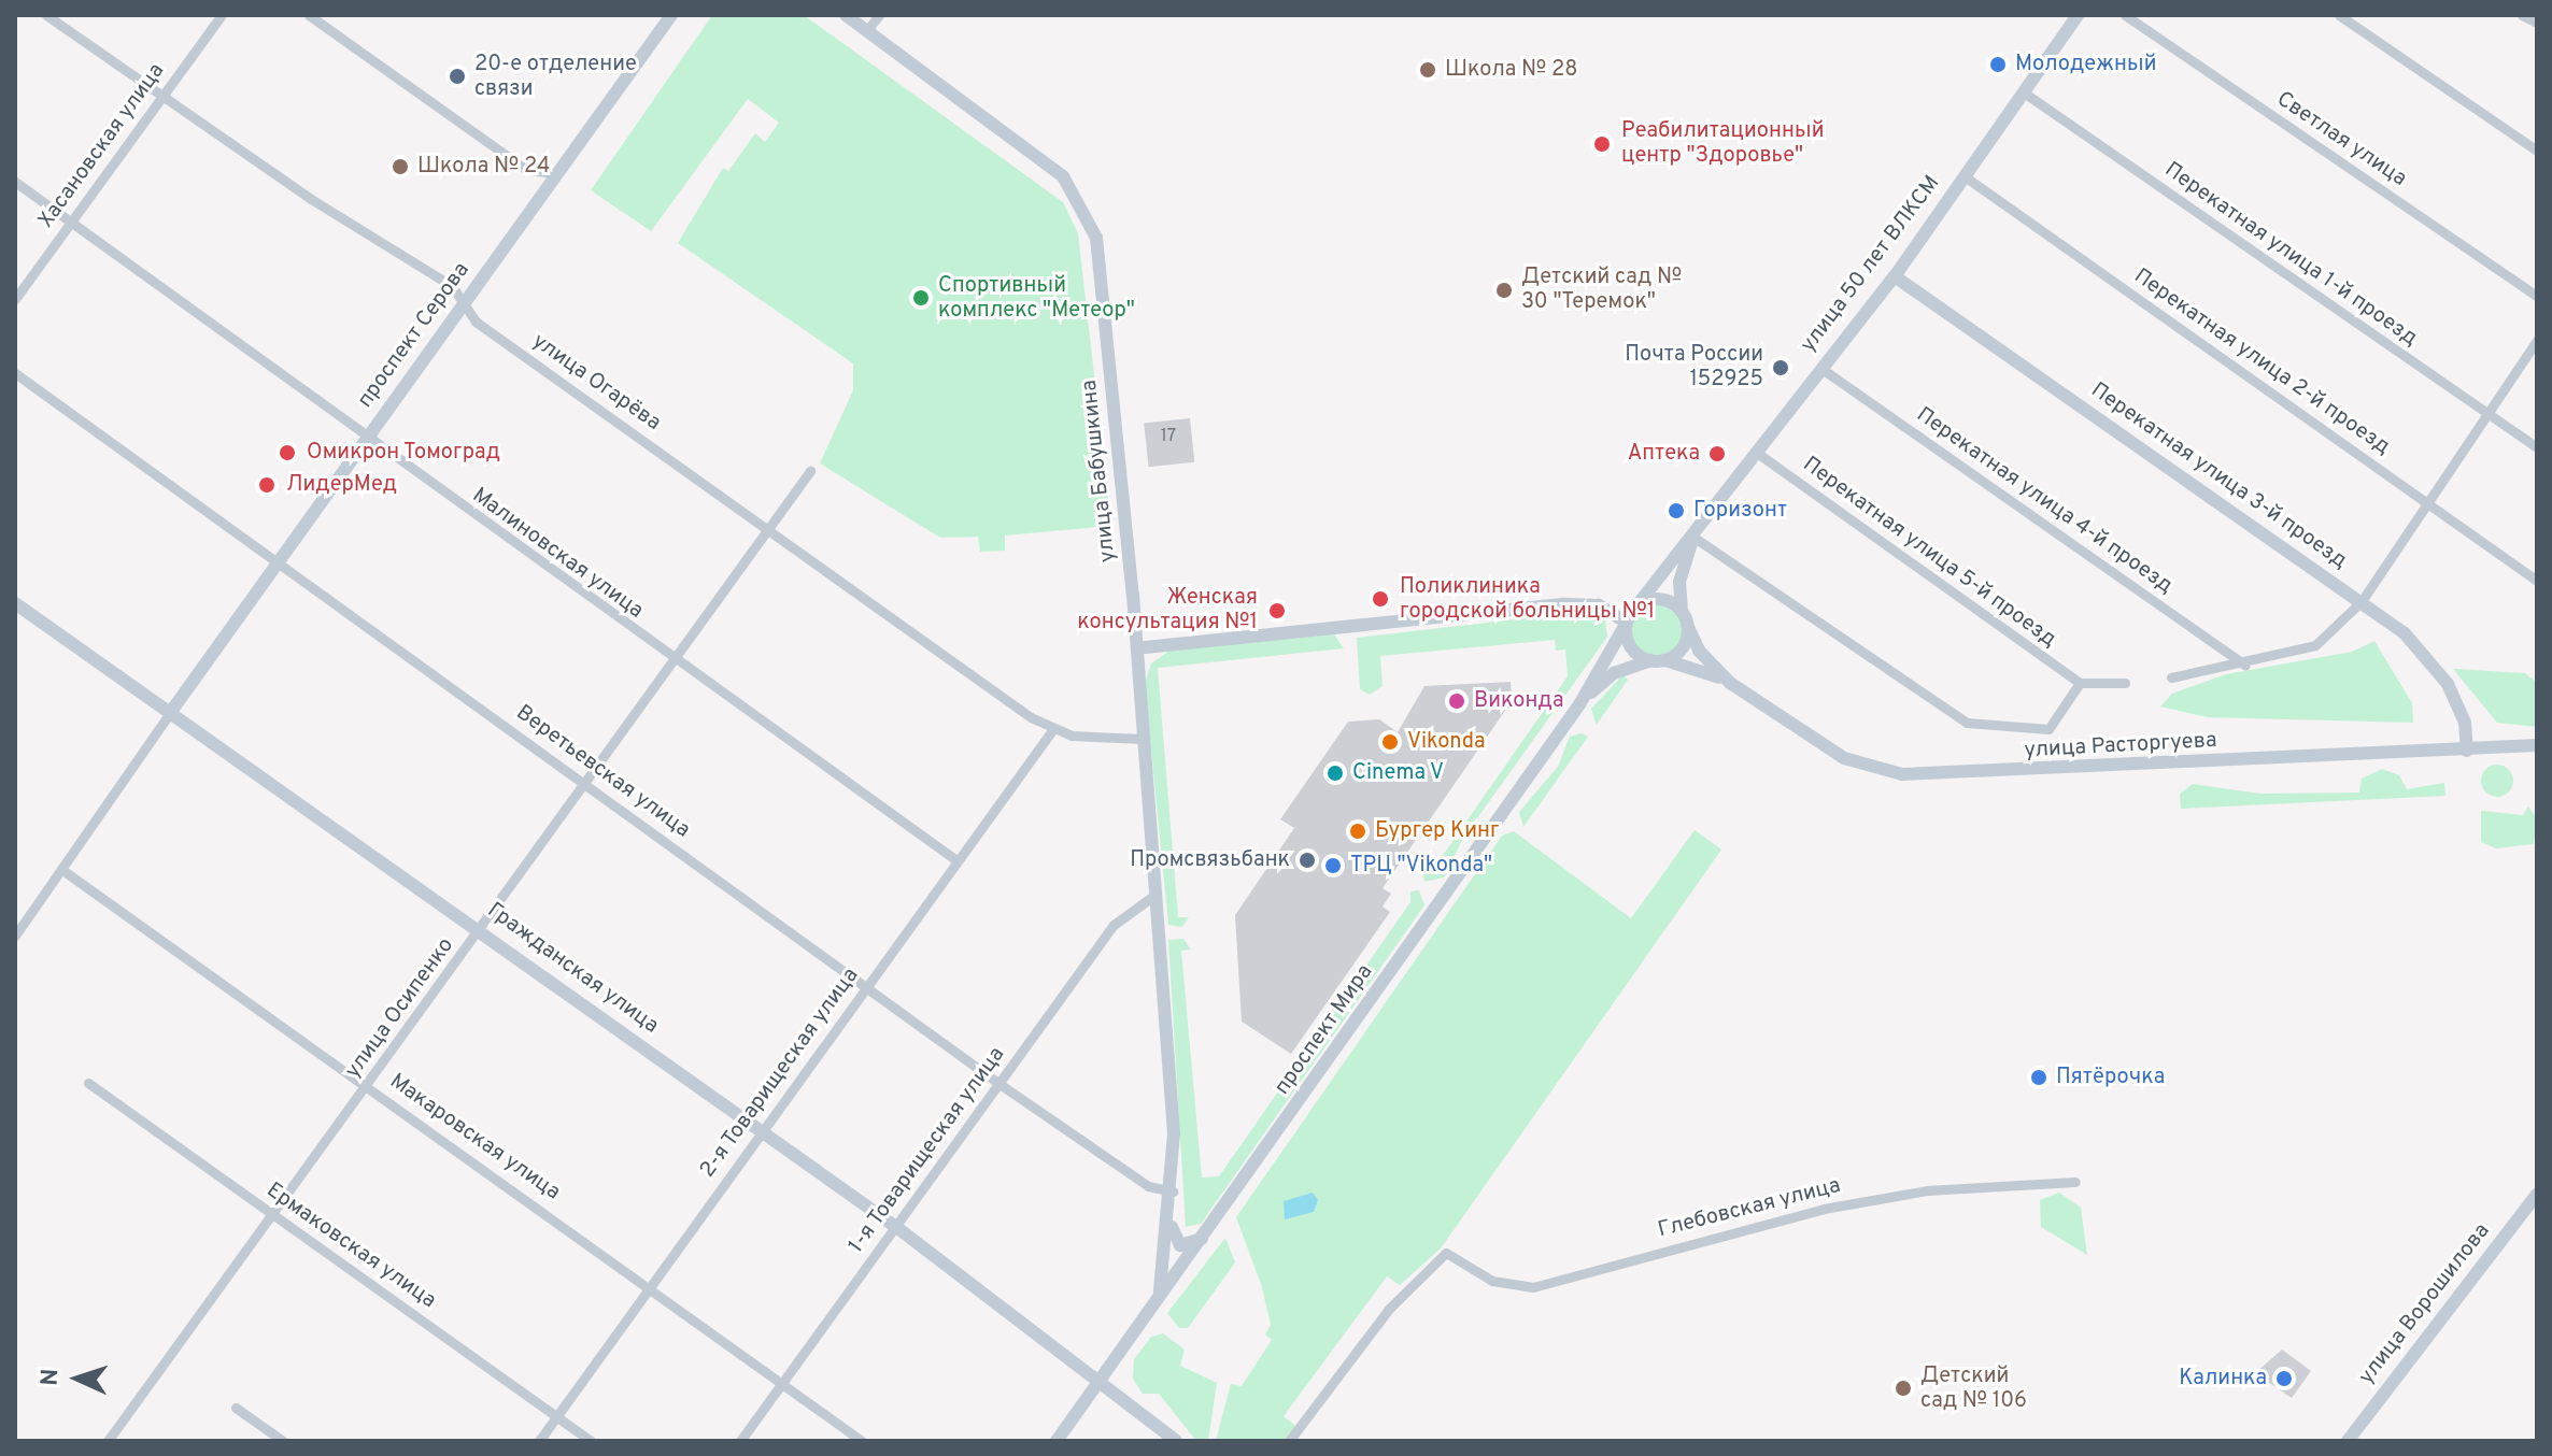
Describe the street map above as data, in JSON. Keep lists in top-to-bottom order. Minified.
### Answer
{"streets":{"main road":["улица 50 лет ВЛКСМ","проспект Серова","улица Бабушкина","Перекатная улица 3-й проезд","улица Расторгуева","Гражданская улица","проспект Мира","улица Ворошилова"],"street":["Светлая улица","Хасановская улица","Перекатная улица 1-й проезд","Перекатная улица 2-й проезд","улица Огарёва","Перекатная улица 4-й проезд","Перекатная улица 5-й проезд","Малиновская улица","Веретьевская улица","улица Осипенко","2-я Товарищеская улица","Макаровская улица","1-я Товарищеская улица","Глебовская улица","Ермаковская улица"]},"crossings":[["Хасановская улица","улица Огарёва"],["Хасановская улица","Малиновская улица"],["Перекатная улица 1-й проезд","улица 50 лет ВЛКСМ"],["улица 50 лет ВЛКСМ","Перекатная улица 2-й проезд"],["улица 50 лет ВЛКСМ","Перекатная улица 3-й проезд"],["улица 50 лет ВЛКСМ","Перекатная улица 4-й проезд"],["улица 50 лет ВЛКСМ","Перекатная улица 5-й проезд"],["улица 50 лет ВЛКСМ","улица Расторгуева"],["улица 50 лет ВЛКСМ","проспект Мира"],["проспект Серова","улица Огарёва"],["проспект Серова","Малиновская улица"],["проспект Серова","Веретьевская улица"],["проспект Серова","Гражданская улица"],["проспект Серова","Макаровская улица"],["улица Огарёва","улица Осипенко"],["улица Огарёва","2-я Товарищеская улица"],["улица Бабушкина","Веретьевская улица"],["улица Бабушкина","проспект Мира"],["улица Бабушкина","1-я Товарищеская улица"],["Перекатная улица 3-й проезд","улица Расторгуева"],["Малиновская улица","улица Осипенко"],["Малиновская улица","2-я Товарищеская улица"],["улица Расторгуева","проспект Мира"],["Веретьевская улица","улица Осипенко"],["Веретьевская улица","2-я Товарищеская улица"],["Веретьевская улица","1-я Товарищеская улица"],["Гражданская улица","улица Осипенко"],["Гражданская улица","проспект Мира"],["Гражданская улица","2-я Товарищеская улица"],["Гражданская улица","1-я Товарищеская улица"],["улица Осипенко","Макаровская улица"],["улица Осипенко","Ермаковская улица"],["2-я Товарищеская улица","Макаровская улица"],["2-я Товарищеская улица","Ермаковская улица"],["Макаровская улица","1-я Товарищеская улица"]],"places":["Молодежный","Школа № 28","20-е отделение связи","Реабилитационный центр \"Здоровье\"","Школа № 24","Детский сад № 30 \"Теремок\"","Спортивный комплекс \"Метеор\"","Почта России 152925","Омикрон Томоград","Аптека","ЛидерМед","Горизонт","Поликлиника городской больницы №1","Женская консультация №1","Виконда","Vikonda","Cinema V","Бургер Кинг","Промсвязьбанк","ТРЦ \"Vikonda\"","Пятёрочка","Калинка","Детский сад № 106"],"house_numbers":["17"],"north":"left"}
